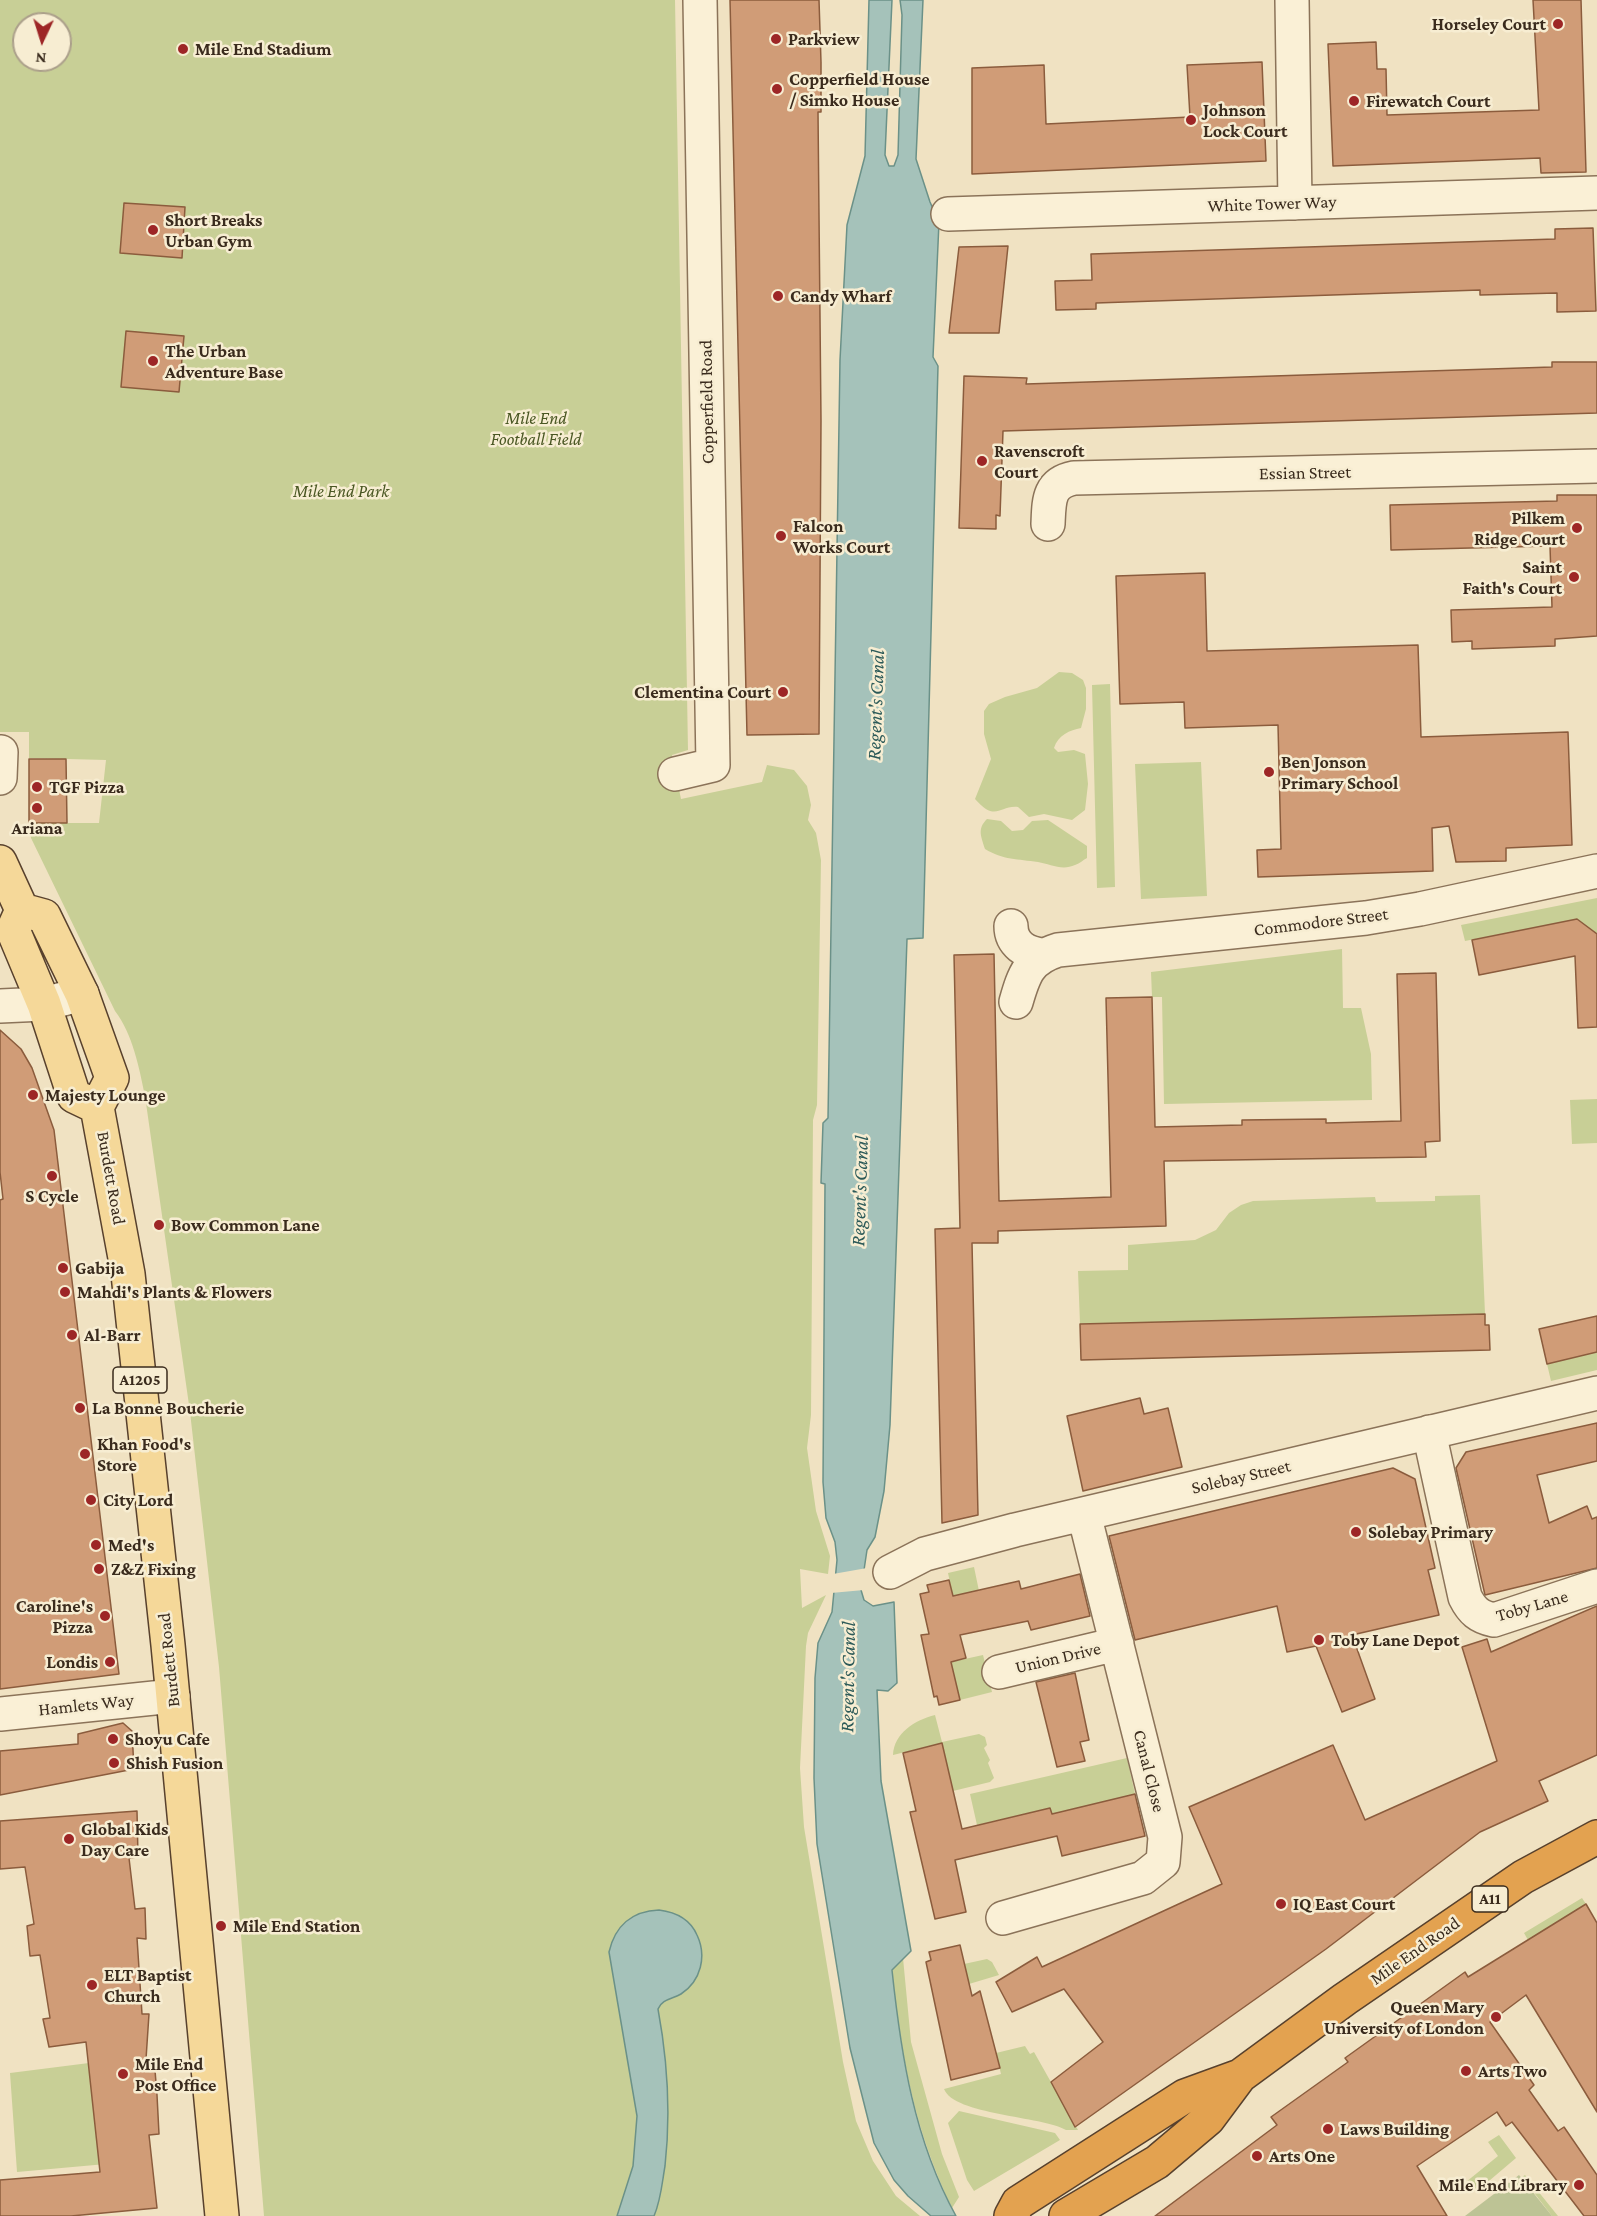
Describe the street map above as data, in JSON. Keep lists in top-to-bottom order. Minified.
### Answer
{"streets":{"highway":["A11","Mile End Road"],"main road":["Burdett Road","A1205"],"street":["White Tower Way","Copperfield Road","Essian Street","Commodore Street","Solebay Street","Toby Lane","Union Drive","Hamlets Way","Canal Close"]},"crossings":[["Burdett Road","Hamlets Way"],["Solebay Street","Toby Lane"],["Solebay Street","Canal Close"],["Union Drive","Canal Close"]],"water":["Regent's Canal"],"parks":["Mile End Football Field","Mile End Park"],"places":["Horseley Court","Parkview","Mile End Stadium","Copperfield House / Simko House","Firewatch Court","Johnson Lock Court","Short Breaks Urban Gym","Candy Wharf","The Urban Adventure Base","Ravenscroft Court","Pilkem Ridge Court","Falcon Works Court","Saint Faith's Court","Clementina Court","Ben Jonson Primary School","TGF Pizza","Ariana","Majesty Lounge","S Cycle","Bow Common Lane","Gabija","Mahdi's Plants & Flowers","Al-Barr","La Bonne Boucherie","Khan Food's Store","City Lord","Solebay Primary","Med's","Z&Z Fixing","Caroline's Pizza","Toby Lane Depot","Londis","Shoyu Cafe","Shish Fusion","Global Kids Day Care","IQ East Court","Mile End Station","ELT Baptist Church","Queen Mary University of London","Arts Two","Mile End Post Office","Laws Building","Arts One","Mile End Library"],"north":"bottom"}
